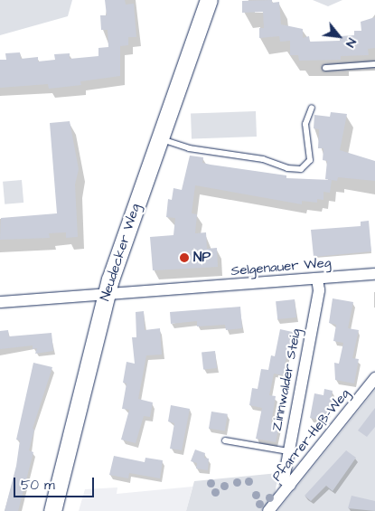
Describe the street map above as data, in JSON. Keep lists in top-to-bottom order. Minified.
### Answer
{"streets":{"street":["Neudecker Weg","Selgenauer Weg","Zinnwalder Steig","Pfarrer-Heß-Weg"]},"crossings":[["Neudecker Weg","Selgenauer Weg"],["Selgenauer Weg","Zinnwalder Steig"],["Zinnwalder Steig","Pfarrer-Heß-Weg"]],"places":["NP"],"scale_bar":"50 m","north":"bottom right"}
